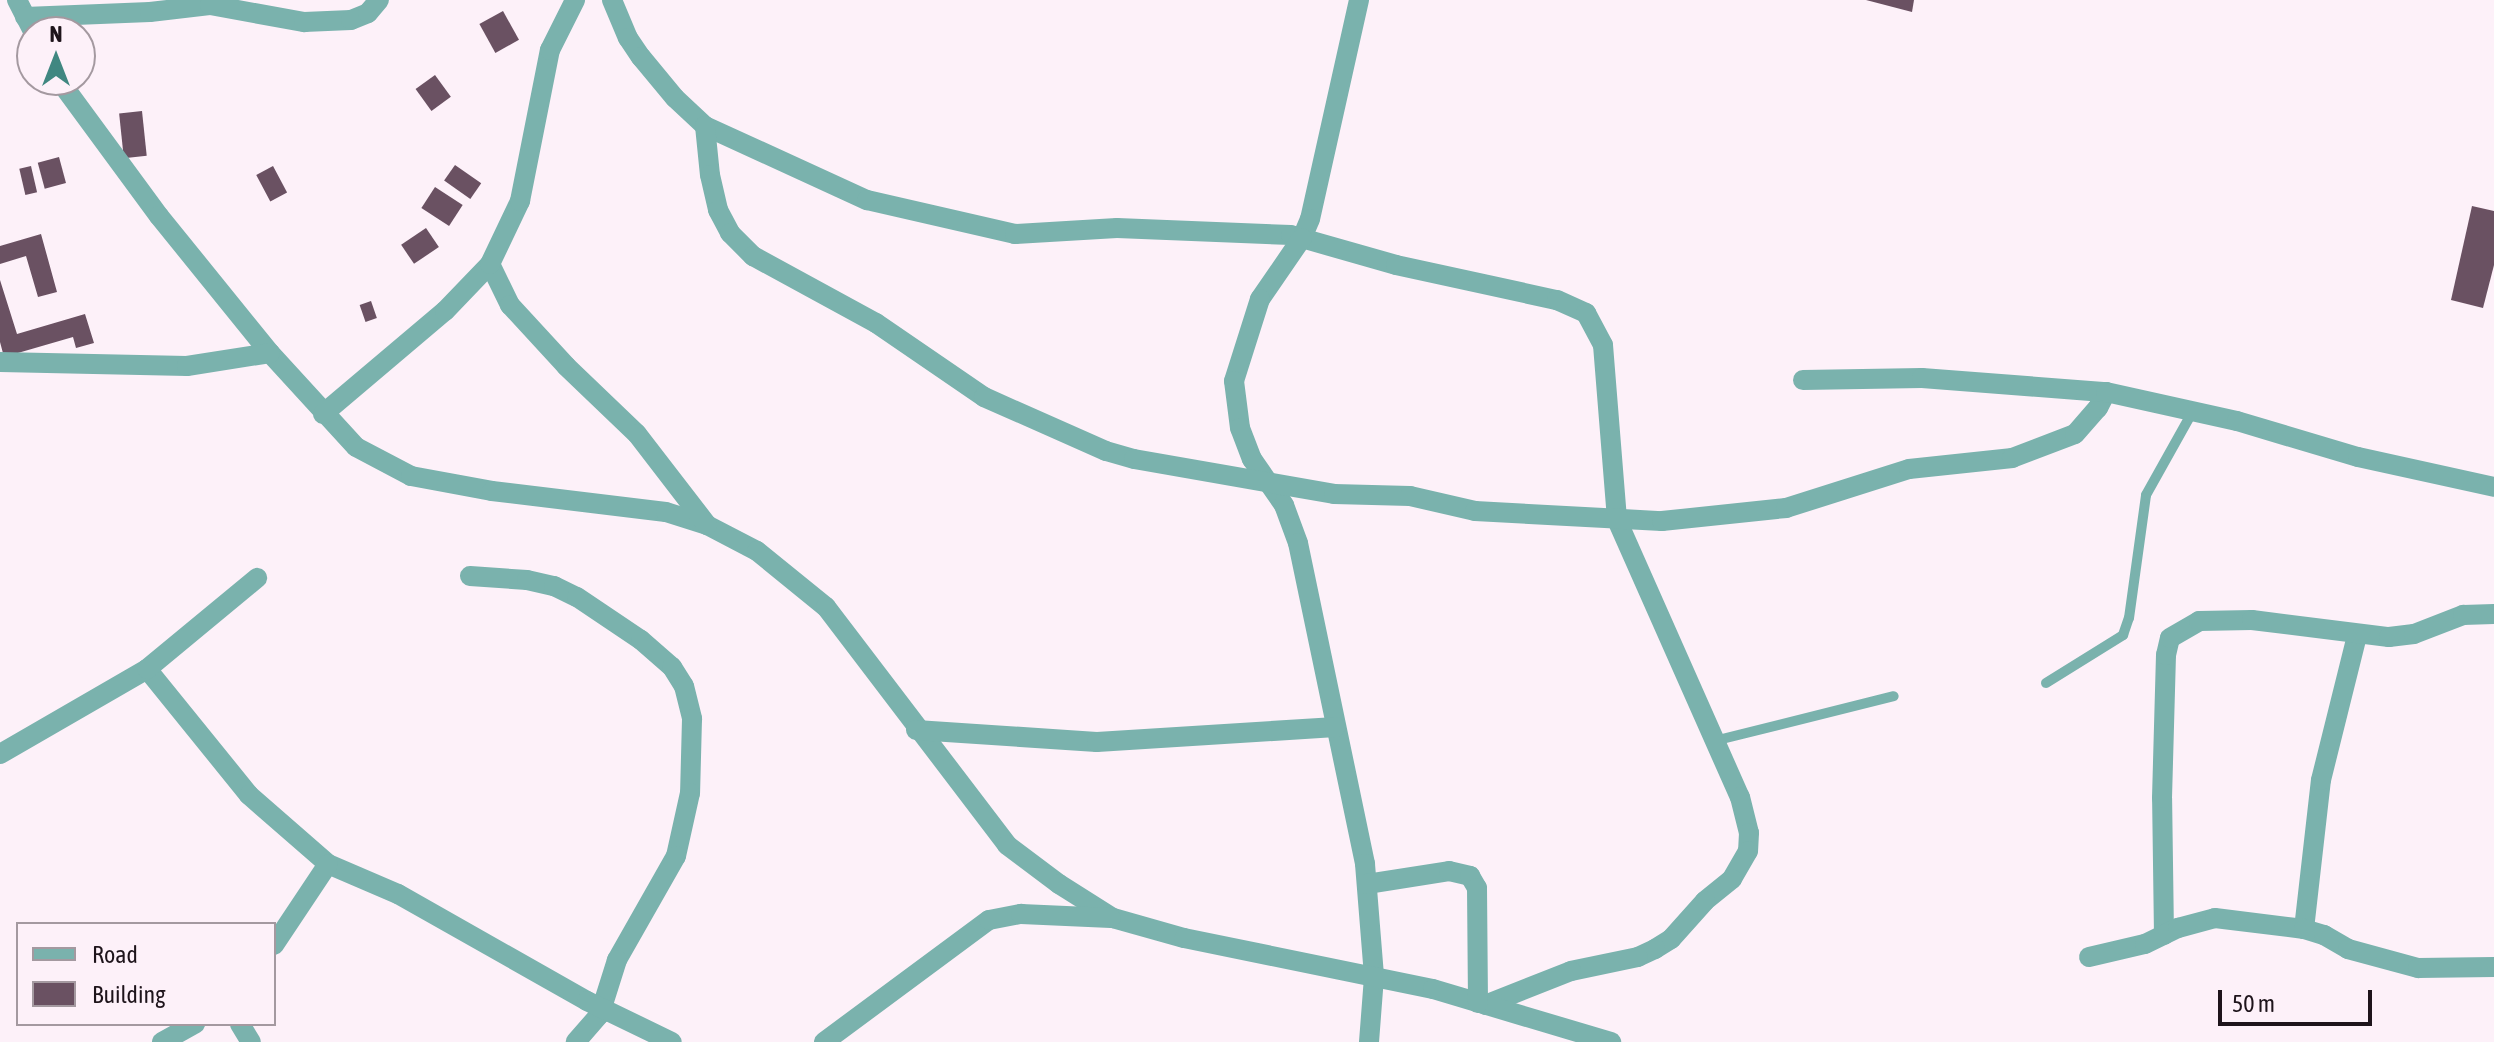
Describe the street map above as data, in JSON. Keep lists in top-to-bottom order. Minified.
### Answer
{"legend":["Road","Building"],"scale_bar":"50 m","north":"top"}
